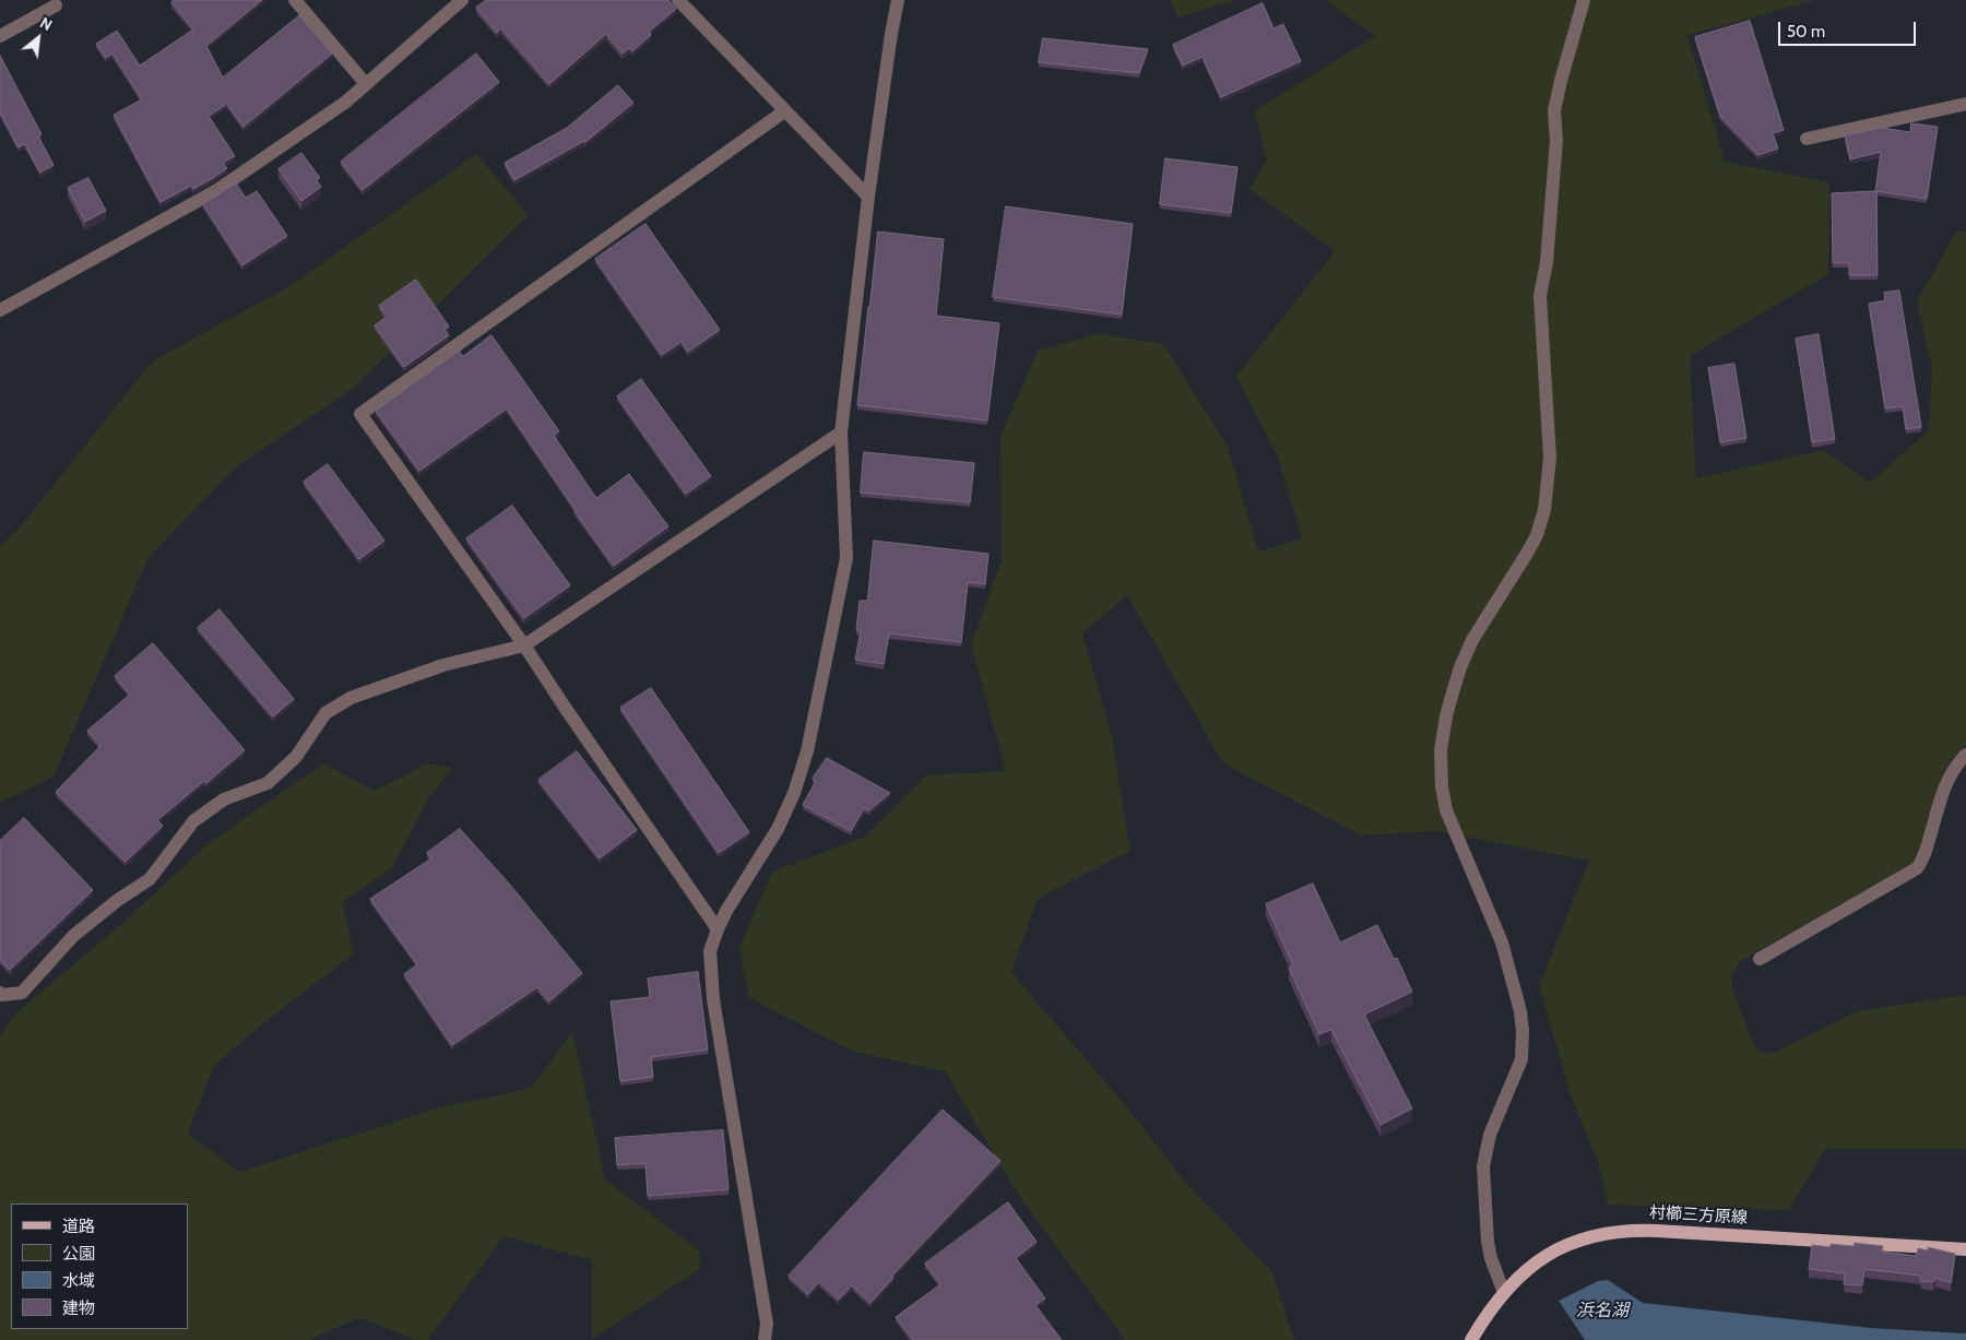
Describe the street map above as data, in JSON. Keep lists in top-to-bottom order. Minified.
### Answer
{"streets":{"main road":["村櫛三方原線"]},"water":["浜名湖"],"legend":["道路","公園","水域","建物"],"scale_bar":"50 m","north":"top right"}
